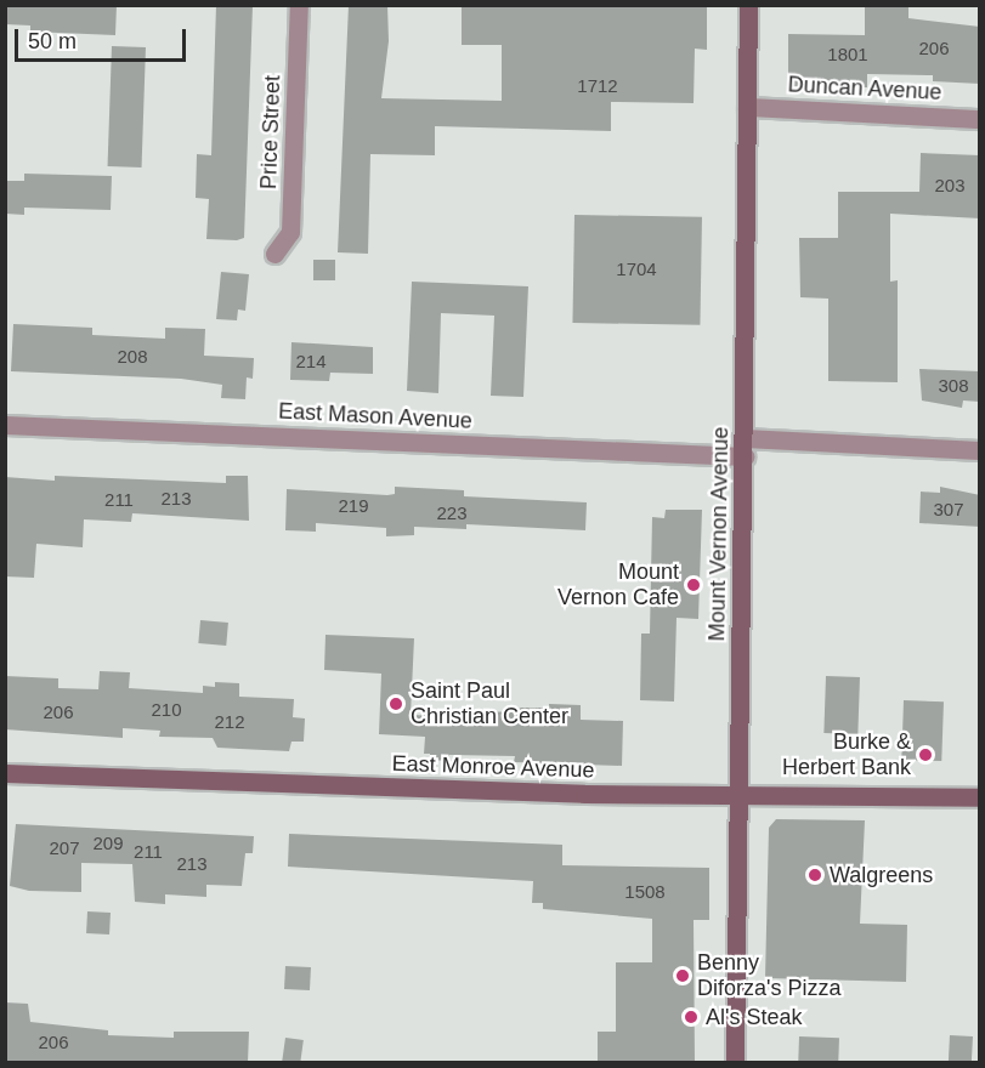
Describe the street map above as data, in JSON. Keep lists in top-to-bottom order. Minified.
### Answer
{"streets":{"main road":["Mount Vernon Avenue","East Monroe Avenue"],"street":["Duncan Avenue","Price Street","East Mason Avenue"]},"crossings":[["Duncan Avenue","Mount Vernon Avenue"],["East Mason Avenue","Mount Vernon Avenue"],["Mount Vernon Avenue","East Monroe Avenue"]],"places":["Mount Vernon Cafe","Saint Paul Christian Center","Burke & Herbert Bank","Walgreens","Benny Diforza's Pizza","Al's Steak"],"house_numbers":["206","1801","1712","203","1704","208","214","308","213","211","219","307","223","210","206","212","209","207","211","213","1508","206"],"scale_bar":"50 m"}
